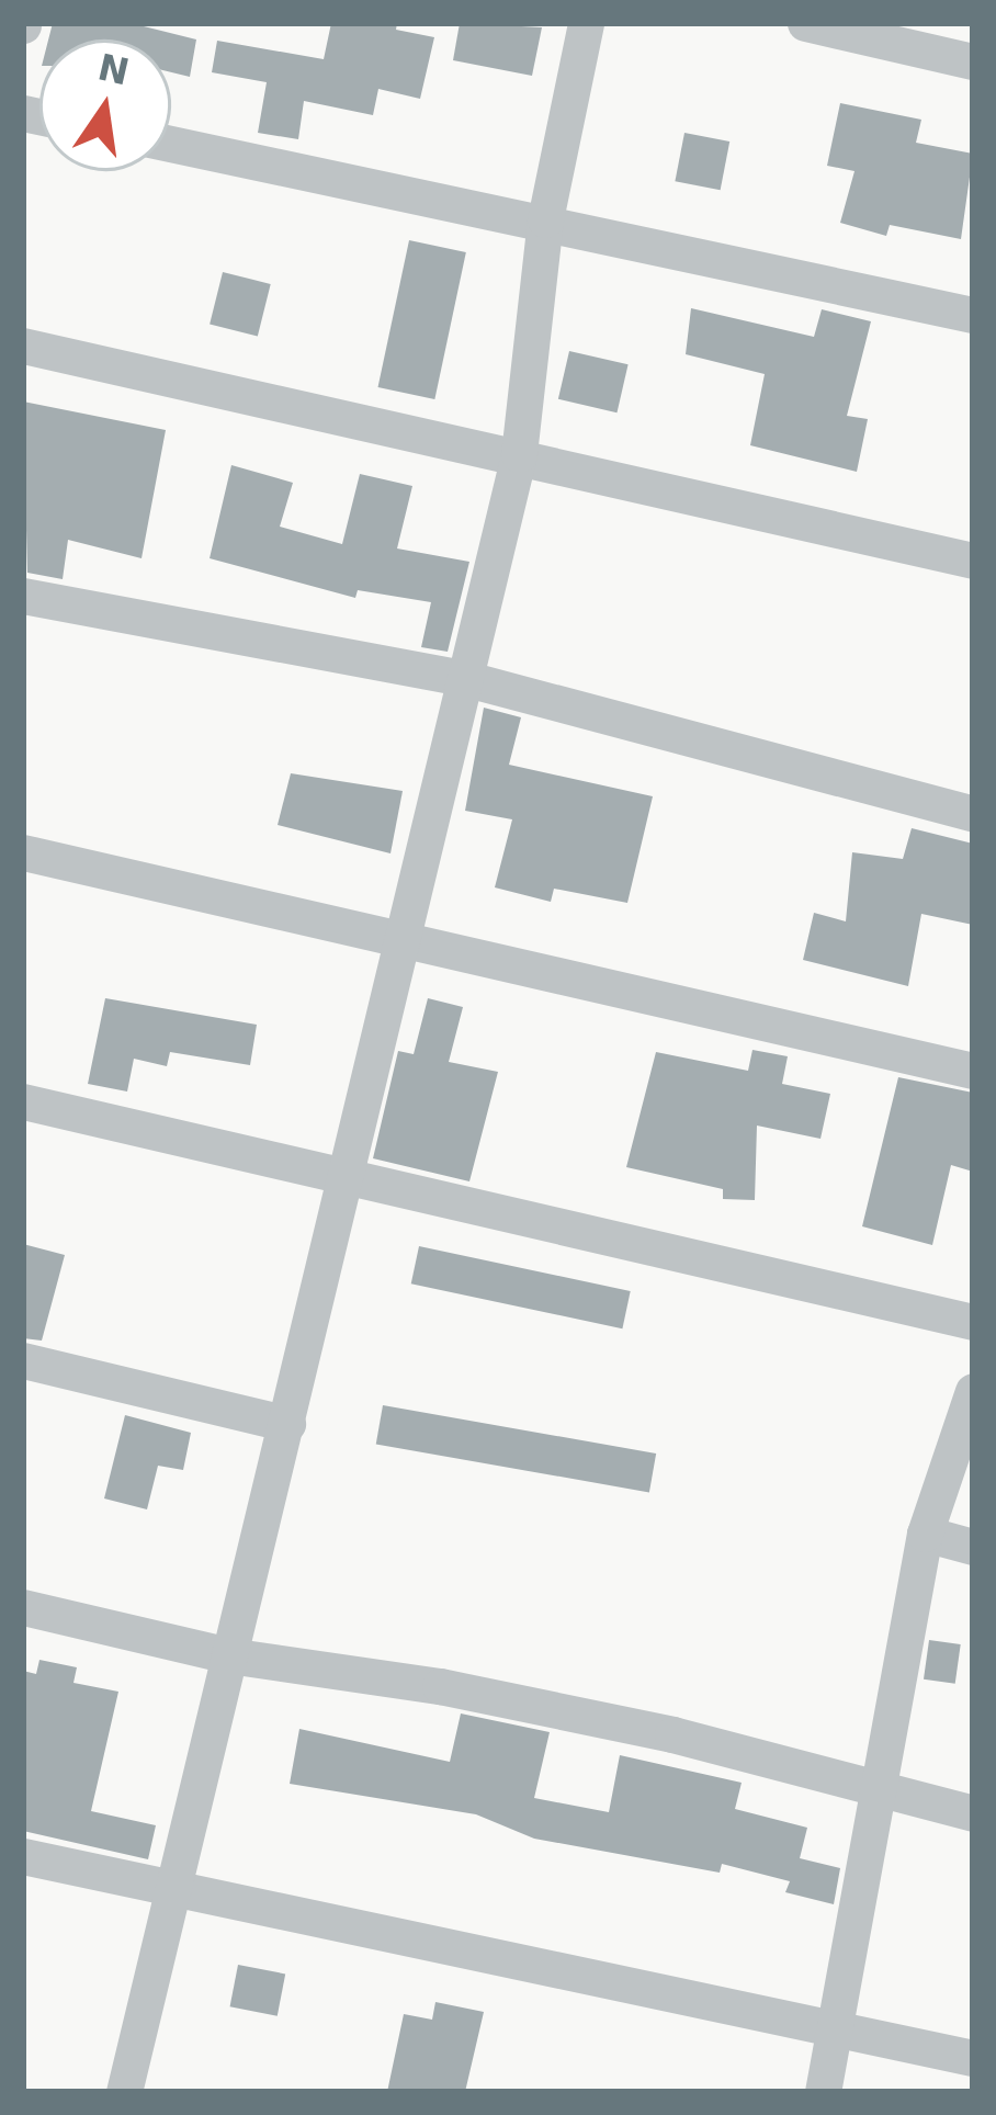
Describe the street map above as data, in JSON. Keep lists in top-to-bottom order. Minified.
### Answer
{"north":"top"}
